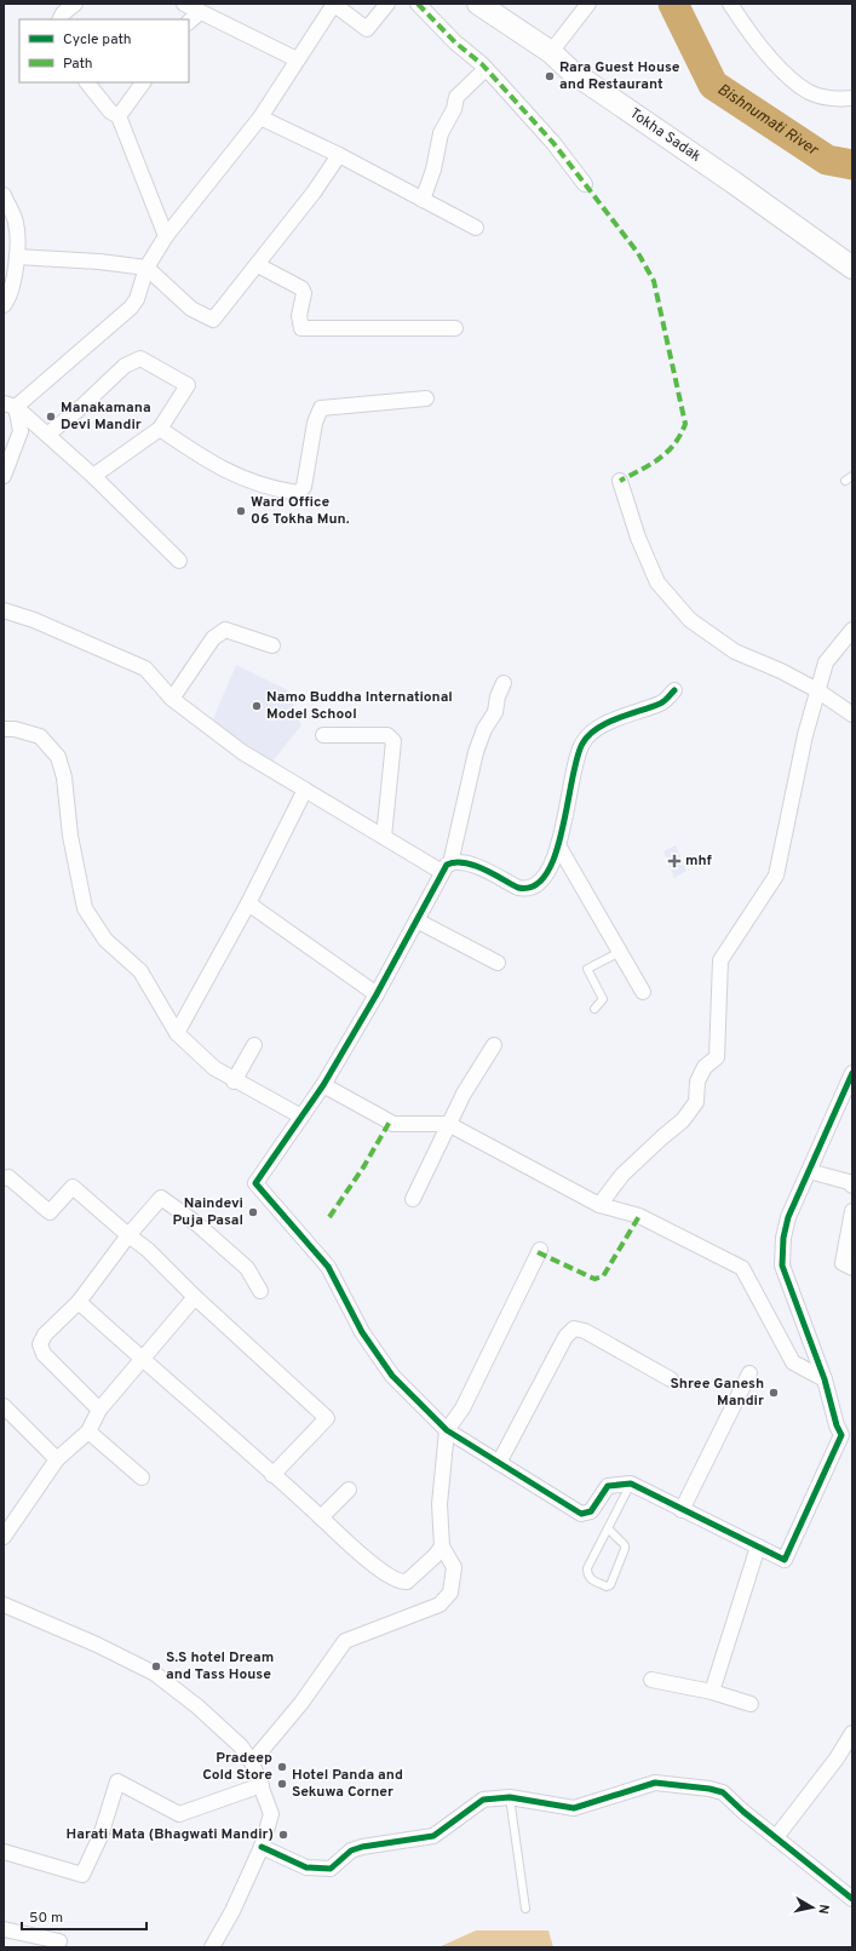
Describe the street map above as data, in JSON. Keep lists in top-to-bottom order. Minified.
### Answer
{"streets":{"main road":["Tokha Sadak"]},"water":["Bishnumati River"],"places":{"other":["Rara Guest House and Restaurant","Manakamana Devi Mandir","Ward Office 06 Tokha Mun.","Namo Buddha International Model School","Naindevi Puja Pasal","Shree Ganesh Mandir","S.S hotel Dream and Tass House","Pradeep Cold Store","Hotel Panda and Sekuwa Corner","Harati Mata (Bhagwati Mandir)"],"health":["mhf"]},"legend":["Cycle path","Path"],"scale_bar":"50 m","north":"right"}
